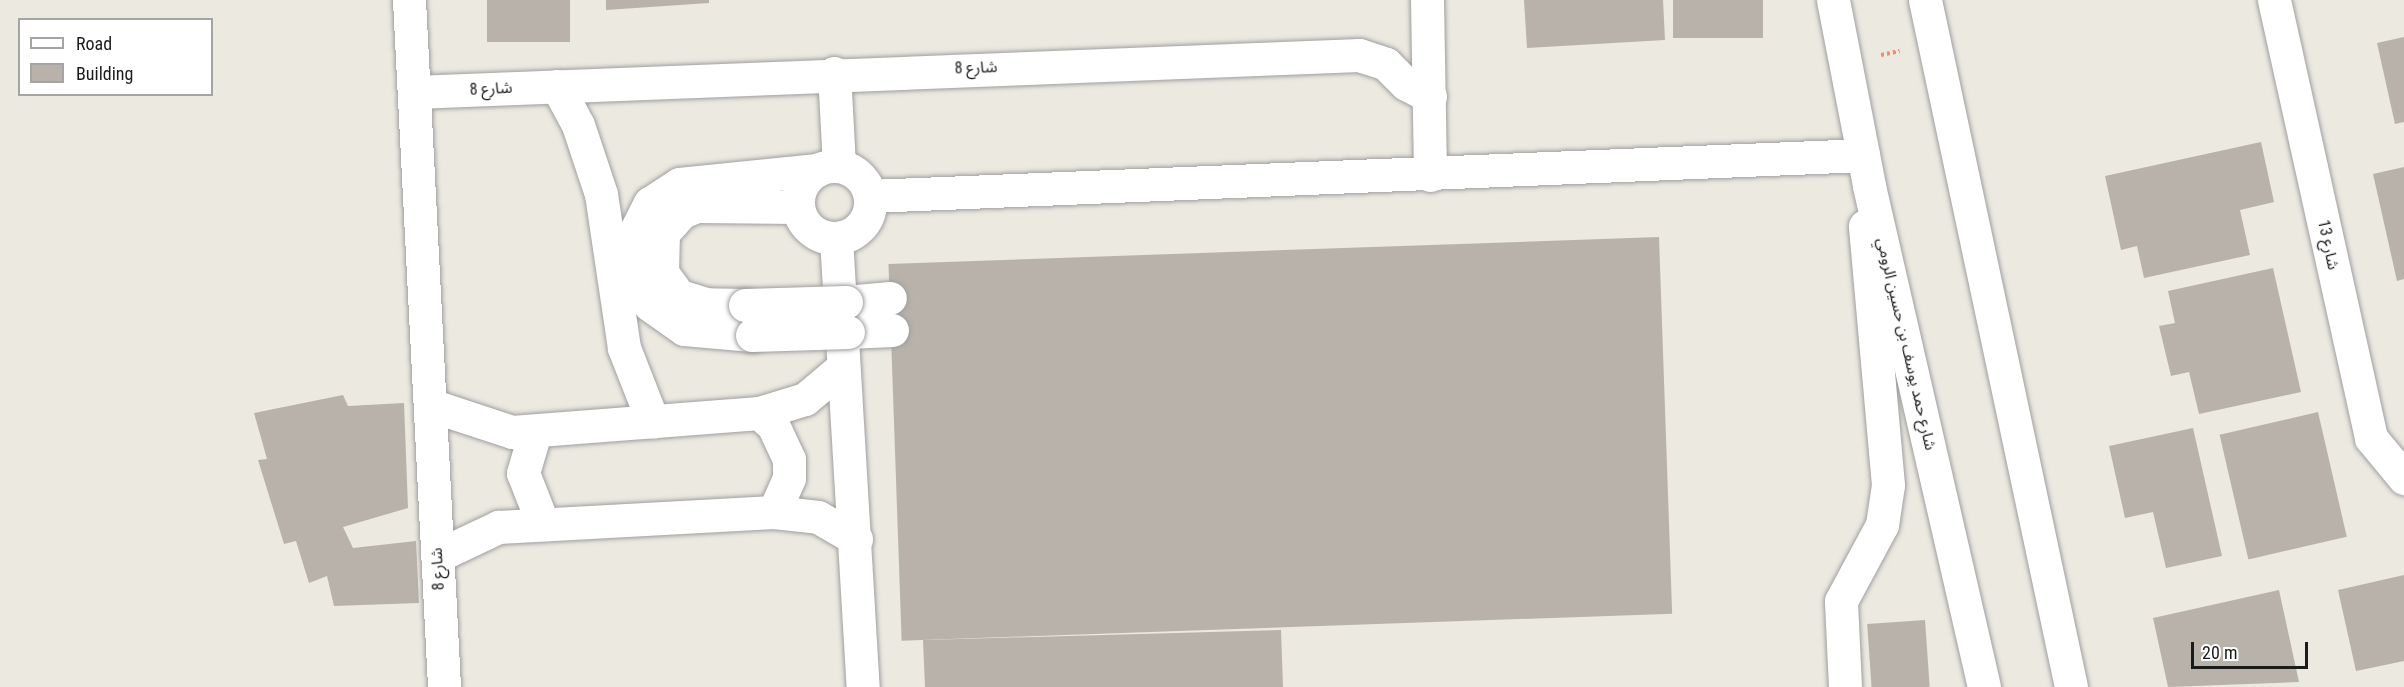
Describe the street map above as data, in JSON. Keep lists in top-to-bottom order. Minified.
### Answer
{"streets":{"street":["شارع 8","شارع 13","شارع حمد يوسف بن حسين الرومي"]},"legend":["Road","Building"],"scale_bar":"20 m"}
